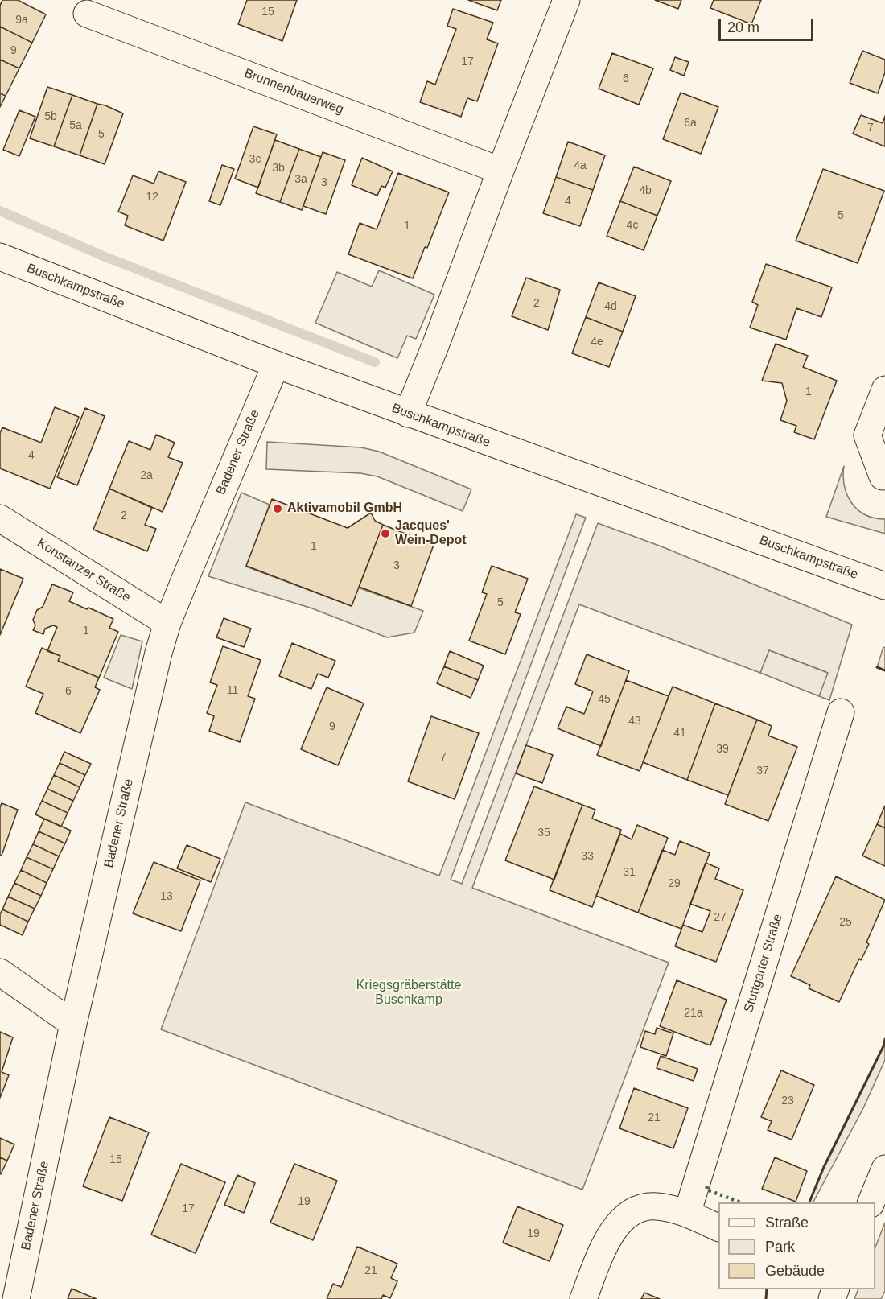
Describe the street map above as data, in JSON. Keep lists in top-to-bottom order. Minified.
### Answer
{"streets":{"street":["Brunnenbauerweg","Buschkampstraße","Badener Straße","Konstanzer Straße","Stuttgarter Straße"]},"crossings":[["Buschkampstraße","Badener Straße"],["Badener Straße","Konstanzer Straße"]],"parks":["Kriegsgräberstätte Buschkamp"],"places":["Aktivamobil GmbH","Jacques' Wein-Depot"],"house_numbers":["15","9a","9","17","6","5b","6a","5a","7","5","3c","4a","3b","3a","3","4b","12","4","5","4c","1","2","4d","4e","1","4","2a","2","1","3","5","1","11","6","45","43","9","41","39","7","37","35","33","31","29","13","27","25","21a","23","21","15","19","17","19","21"],"legend":["Straße","Park","Gebäude"],"scale_bar":"20 m"}
